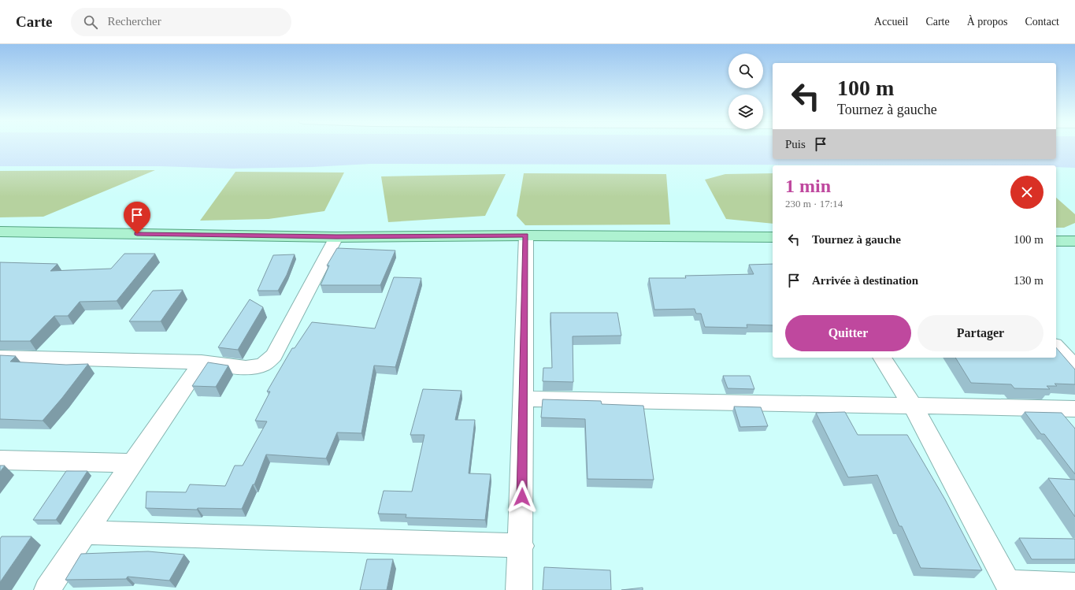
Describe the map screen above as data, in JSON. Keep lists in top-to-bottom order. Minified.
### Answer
{"page":{"header":"Carte","search":"Rechercher","nav":["Accueil","Carte","À propos","Contact"],"turn":["100 m","Tournez à gauche"],"then":"Puis","heading":["1 min","230 m · 17:14"],"list":[{"name":"Tournez à gauche","value":"100 m"},{"name":"Arrivée à destination","value":"130 m"}],"buttons":["Quitter","Partager"]}}
